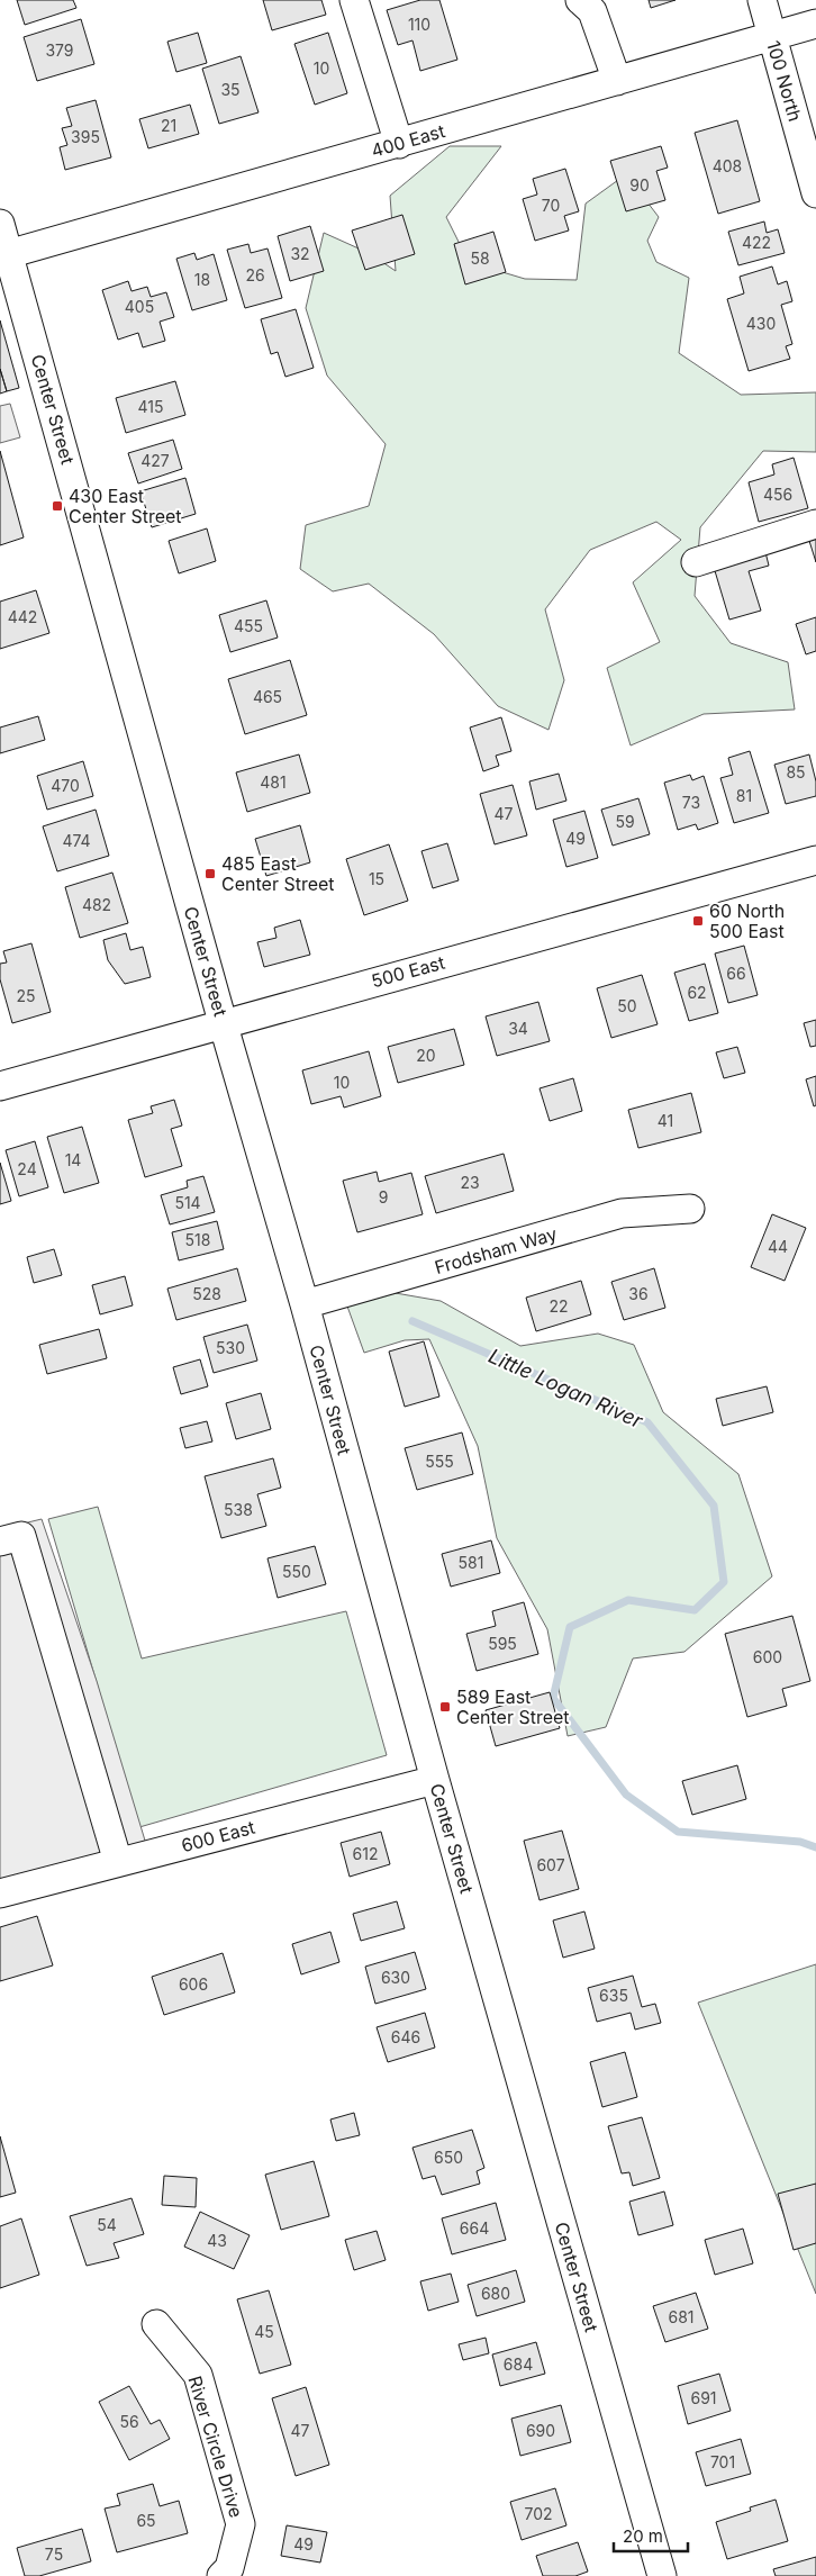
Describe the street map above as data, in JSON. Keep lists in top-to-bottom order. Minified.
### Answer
{"streets":{"street":["100 North","400 East","Center Street","500 East","Frodsham Way","600 East","River Circle Drive"]},"crossings":[["100 North","400 East"],["400 East","Center Street"],["Center Street","500 East"],["Center Street","Frodsham Way"],["Center Street","600 East"]],"water":["Little Logan River"],"places":{"transit":["430 East Center Street","485 East Center Street","60 North 500 East","589 East Center Street"]},"house_numbers":["110","379","10","35","21","395","408","90","70","422","32","58","26","18","405","430","415","427","456","442","455","465","85","481","470","81","73","47","59","49","474","15","482","66","62","25","50","34","20","10","41","14","24","23","9","514","518","44","528","36","22","530","555","538","581","550","595","600","612","607","630","606","635","646","650","54","664","43","680","681","45","684","691","56","47","690","701","702","65","49","75"],"scale_bar":"20 m"}
